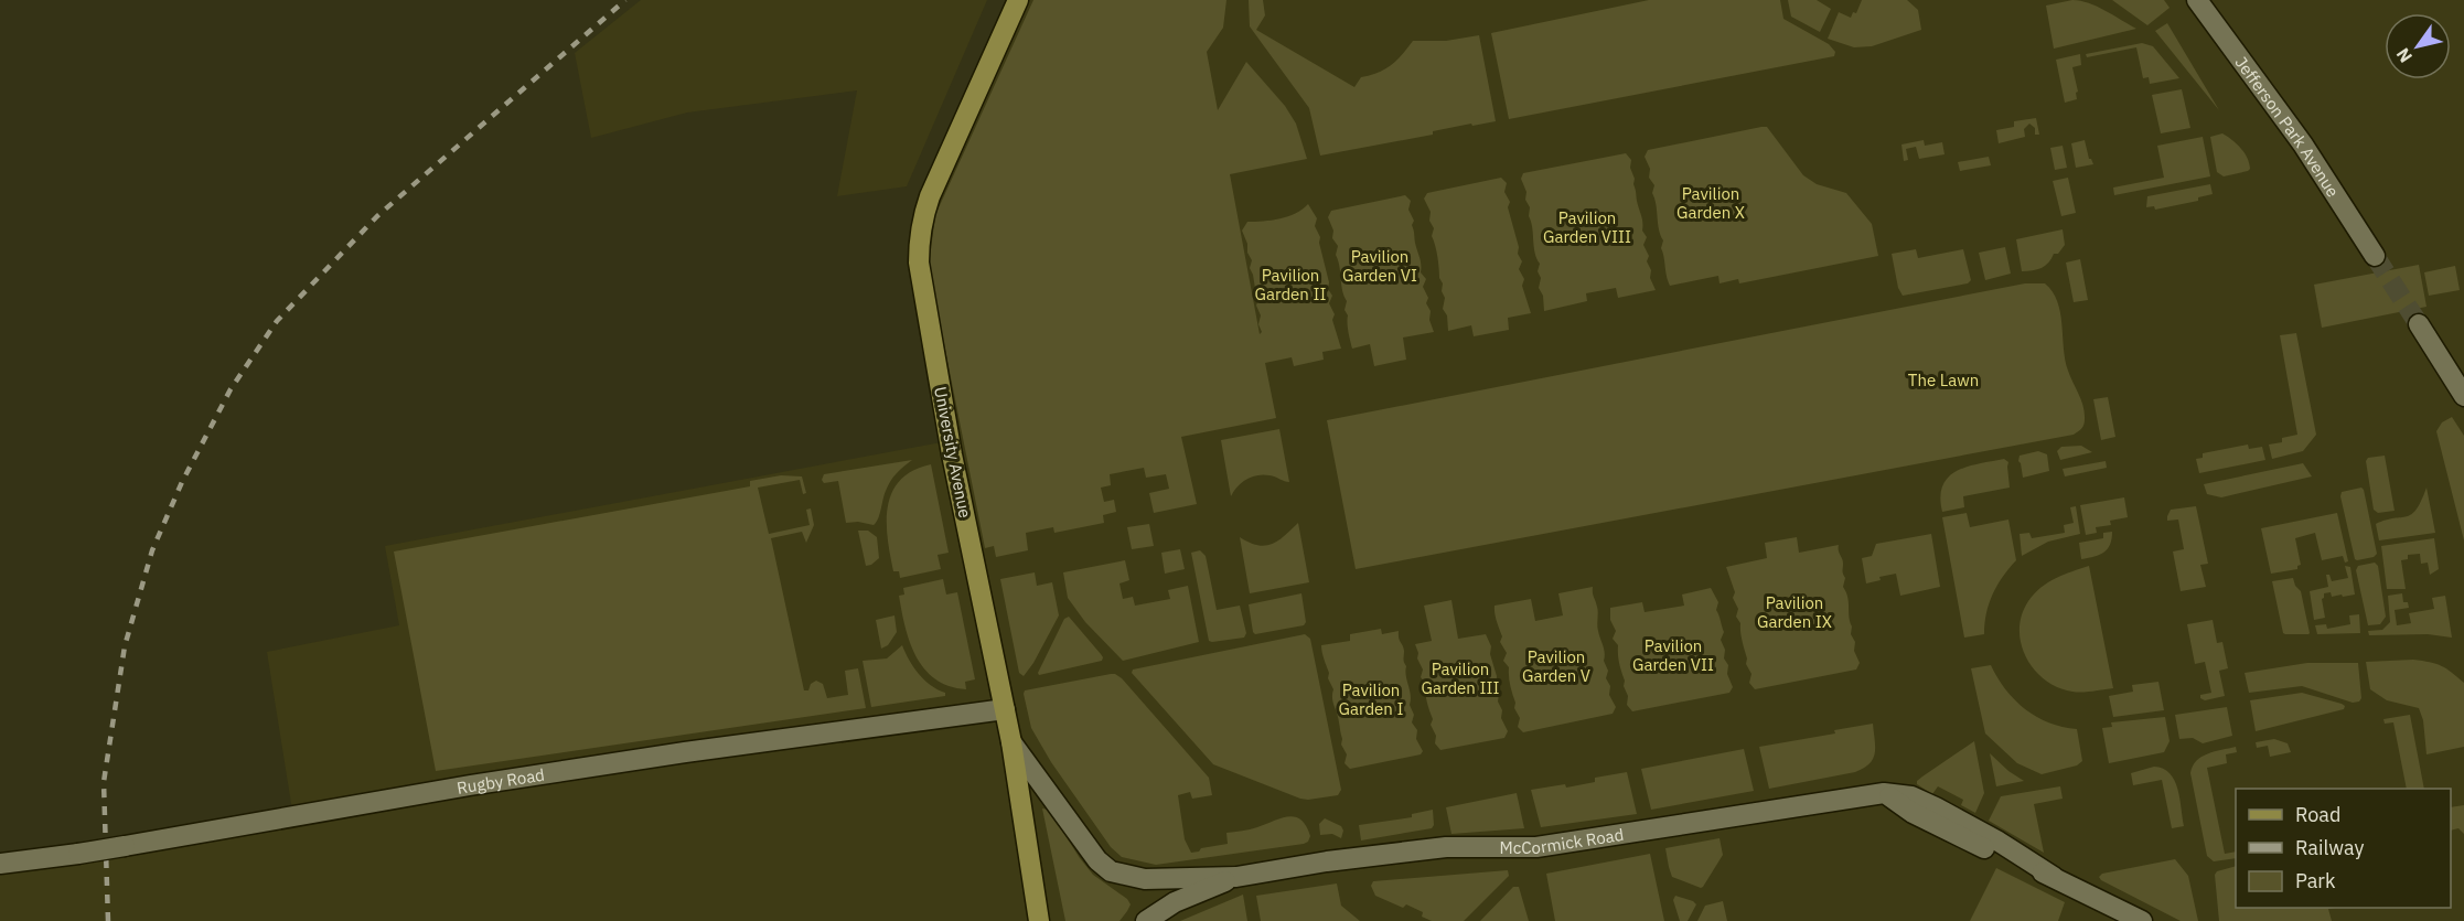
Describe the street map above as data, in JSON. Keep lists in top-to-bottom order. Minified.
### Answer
{"streets":{"main road":["Jefferson Park Avenue","University Avenue","Rugby Road","McCormick Road"]},"crossings":[["University Avenue","Rugby Road"],["University Avenue","McCormick Road"]],"parks":["Pavilion Garden X","Pavilion Garden VIII","Pavilion Garden VI","Pavilion Garden II","The Lawn","Pavilion Garden IX","Pavilion Garden VII","Pavilion Garden V","Pavilion Garden III","Pavilion Garden I"],"legend":["Road","Railway","Park"],"north":"bottom left"}
